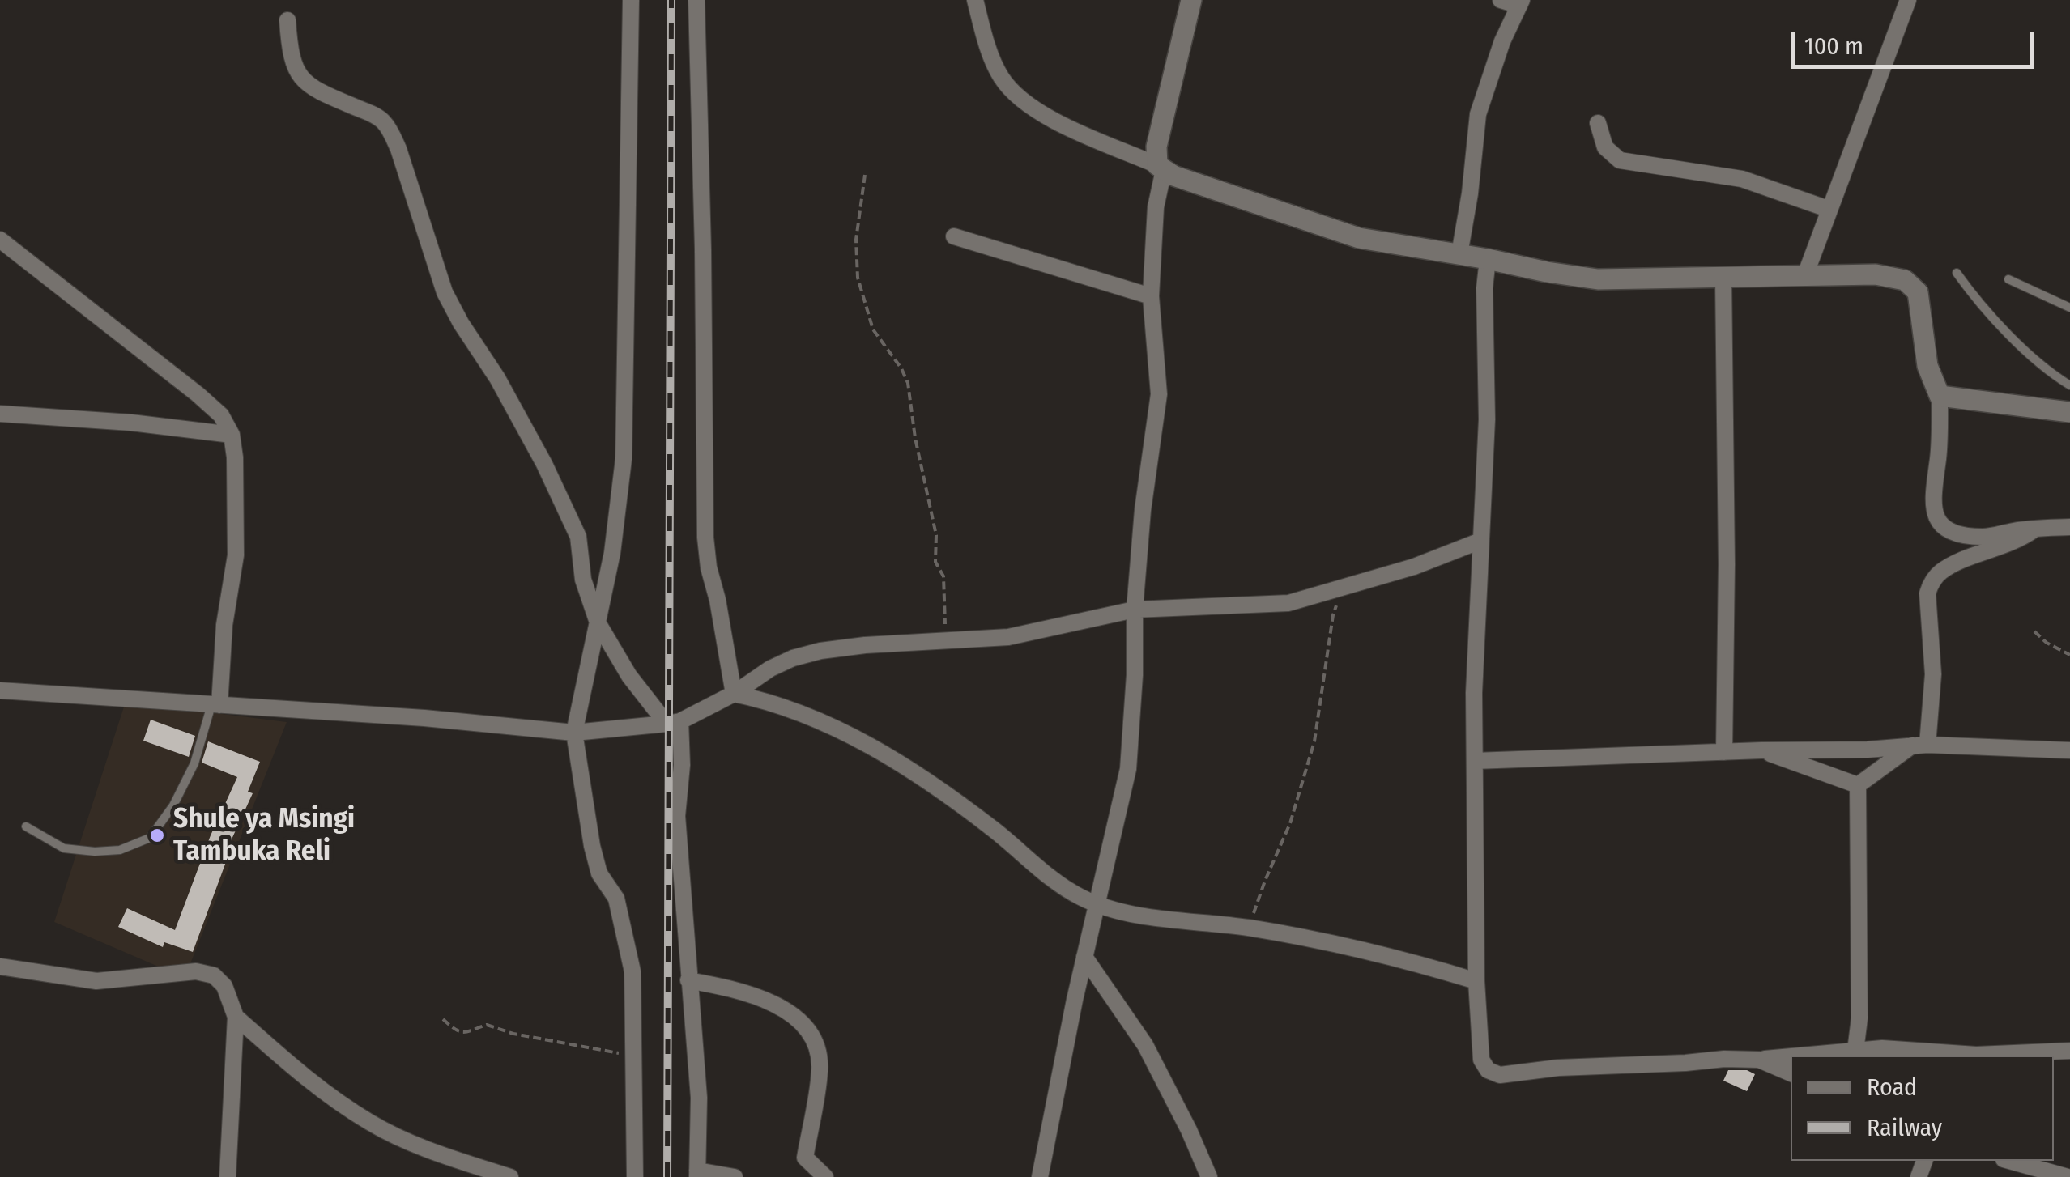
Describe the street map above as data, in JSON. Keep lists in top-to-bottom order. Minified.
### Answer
{"places":["Shule ya Msingi Tambuka Reli"],"legend":["Road","Railway"],"scale_bar":"100 m"}
